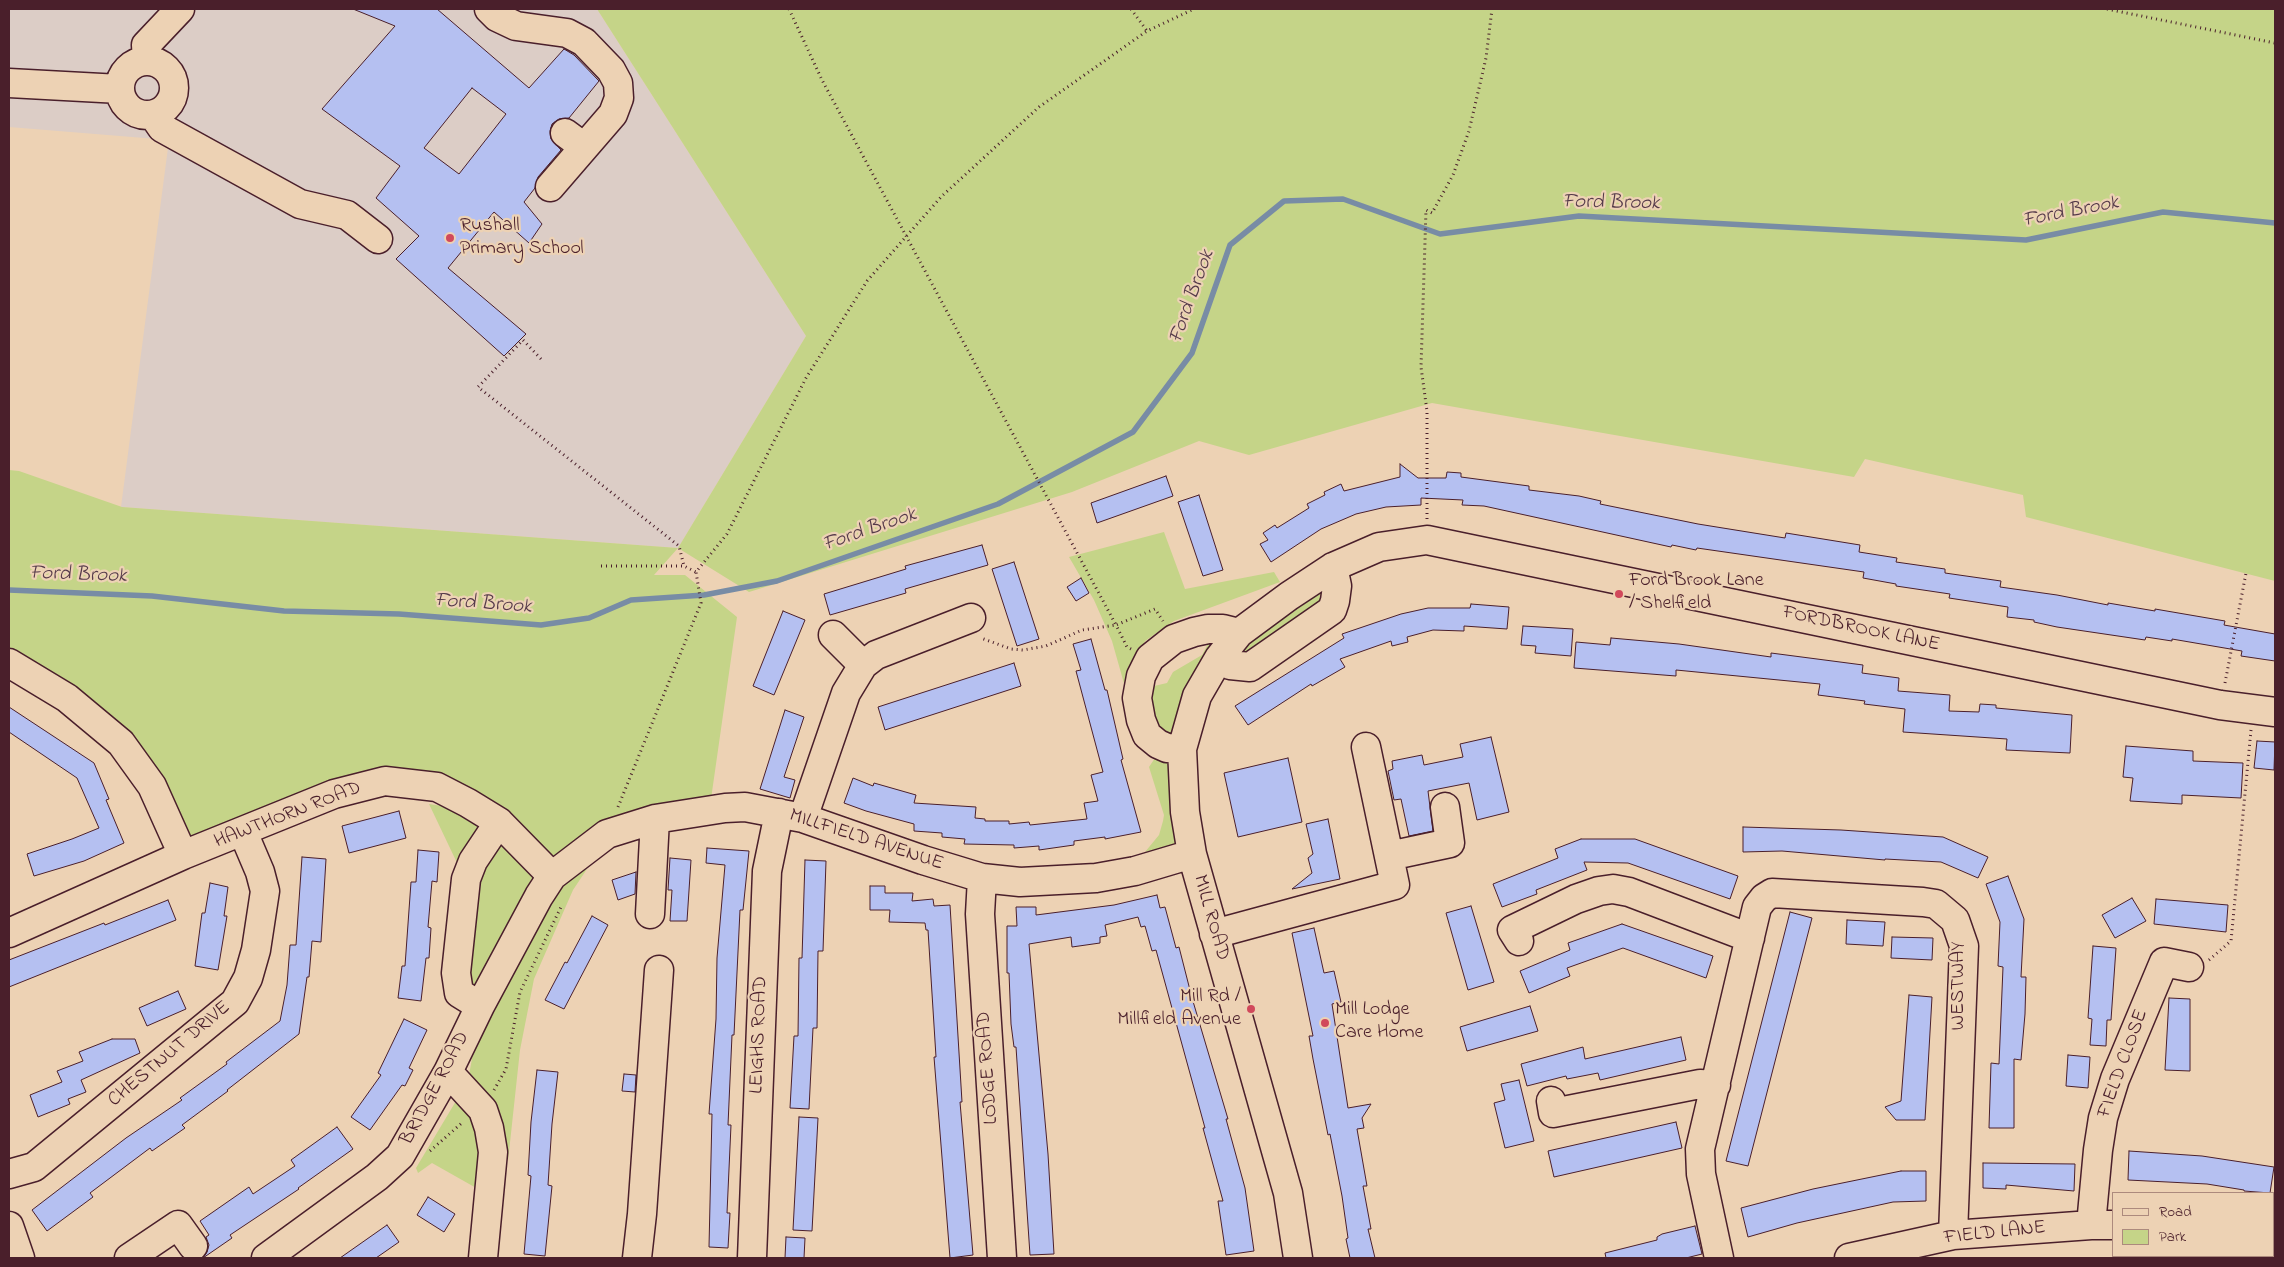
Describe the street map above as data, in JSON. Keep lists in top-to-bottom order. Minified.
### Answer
{"streets":{"street":["FORDBROOK LANE","HAWTHORN ROAD","MILLFIELD AVENUE","MILL ROAD","WESTWAY","LEIGHS ROAD","CHESTNUT DRIVE","FIELD CLOSE","LODGE ROAD","BRIDGE ROAD","FIELD LANE"]},"crossings":[["FORDBROOK LANE","MILL ROAD"],["HAWTHORN ROAD","MILLFIELD AVENUE"],["HAWTHORN ROAD","CHESTNUT DRIVE"],["HAWTHORN ROAD","BRIDGE ROAD"],["MILLFIELD AVENUE","MILL ROAD"],["MILLFIELD AVENUE","LEIGHS ROAD"],["MILLFIELD AVENUE","LODGE ROAD"],["MILLFIELD AVENUE","BRIDGE ROAD"],["WESTWAY","FIELD LANE"],["FIELD CLOSE","FIELD LANE"]],"water":["Ford Brook"],"places":["Rushall Primary School","Ford Brook Lane / Shelfield","Mill Rd / Millfield Avenue","Mill Lodge Care Home"],"legend":["Road","Park"]}
